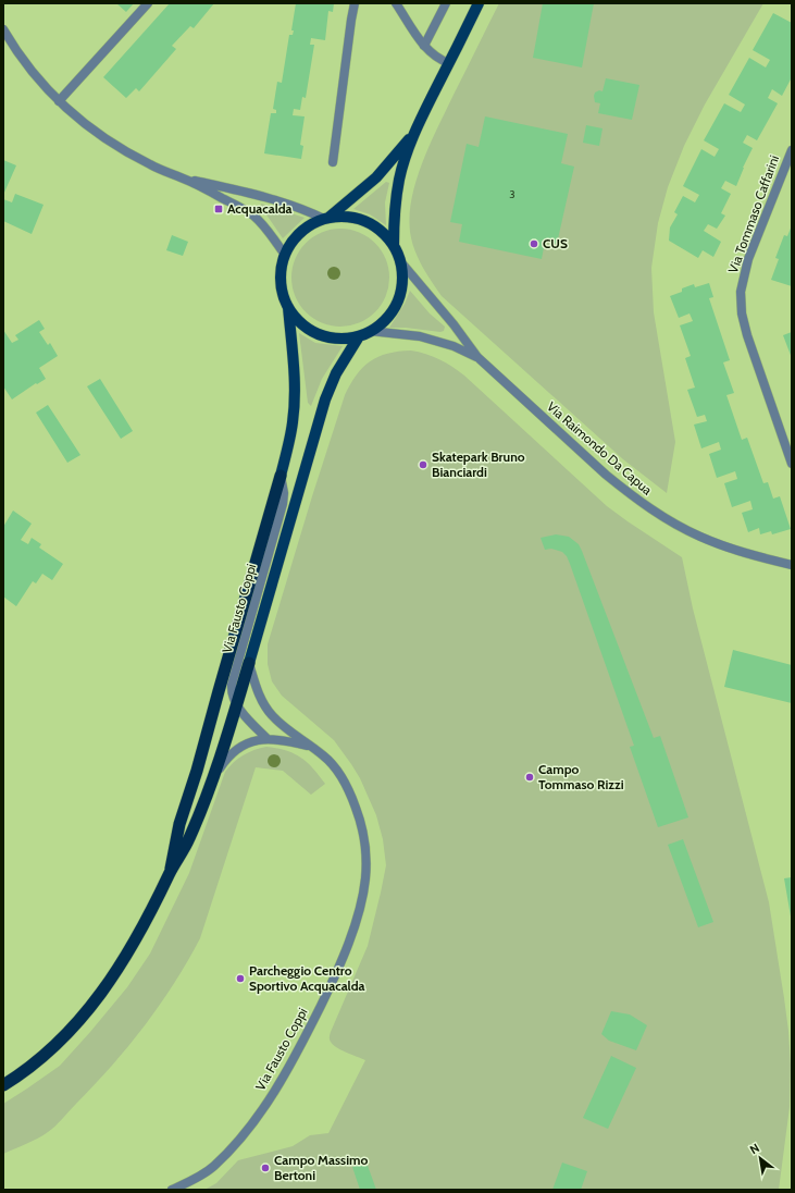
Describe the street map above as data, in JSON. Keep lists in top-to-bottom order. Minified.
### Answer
{"streets":{"street":["Via Tommaso Caffarini","Via Raimondo Da Capua","Via Fausto Coppi"]},"places":{"transit":["Acquacalda"],"other":["CUS","Skatepark Bruno Bianciardi","Campo Tommaso Rizzi","Parcheggio Centro Sportivo Acquacalda","Campo Massimo Bertoni"]},"house_numbers":["3"],"north":"top left"}
